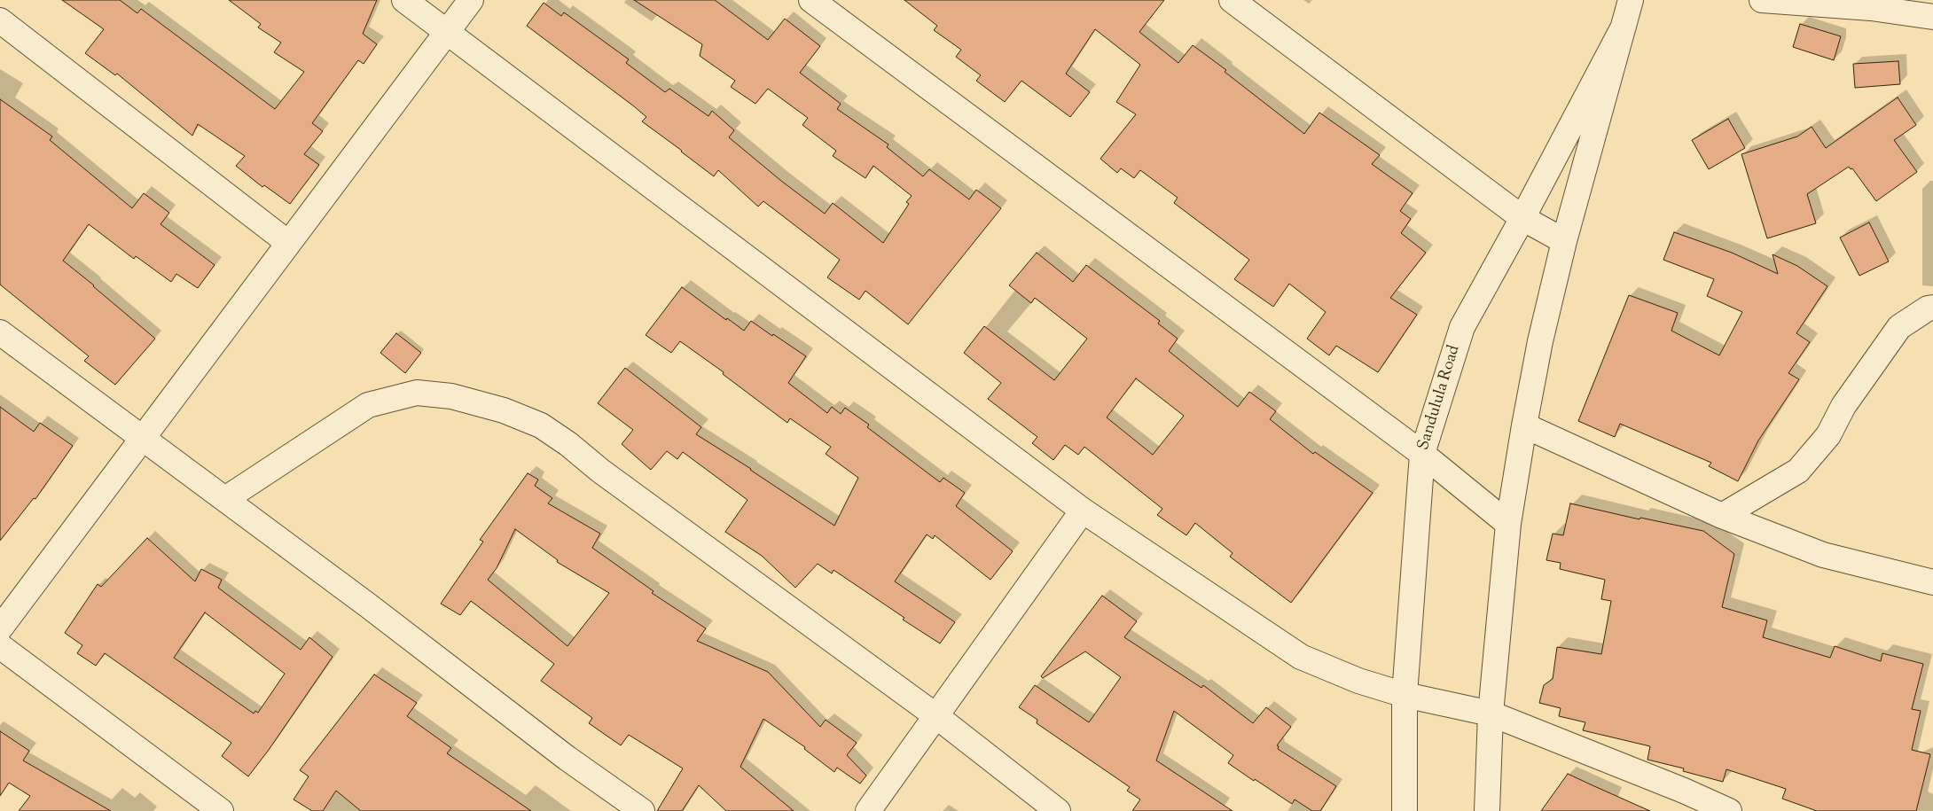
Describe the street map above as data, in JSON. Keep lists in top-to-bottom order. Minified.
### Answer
{"streets":{"street":["Sandulula Road"]}}
